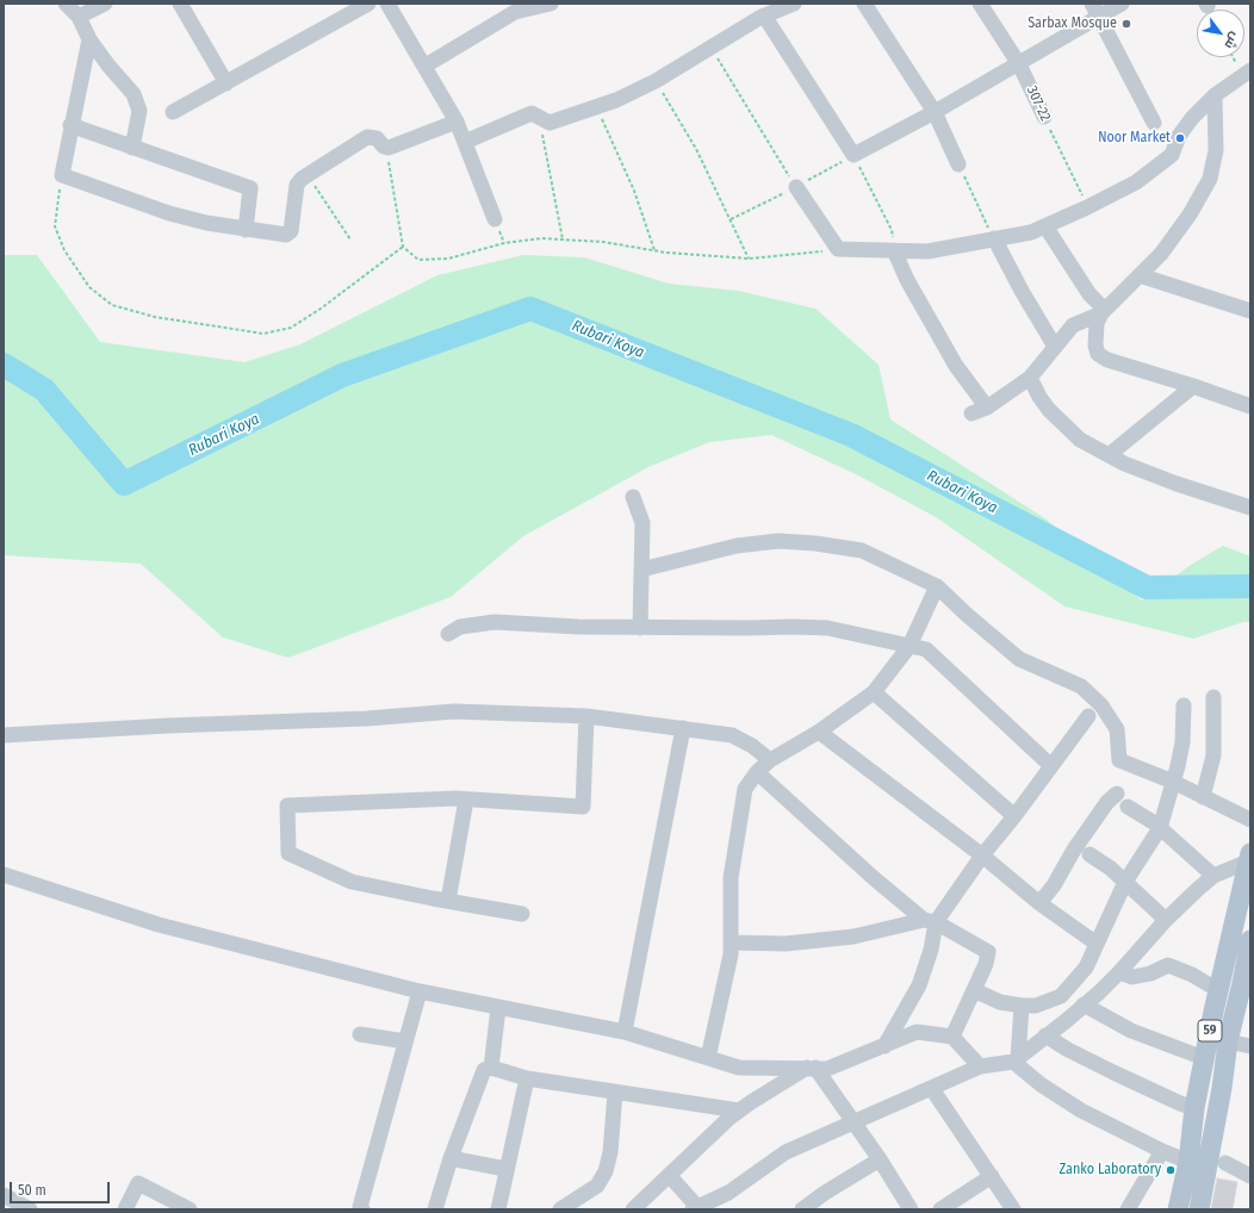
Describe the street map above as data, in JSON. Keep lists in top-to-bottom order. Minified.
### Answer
{"streets":{"main road":["59"],"street":["307-22"]},"water":["Rubari Koya"],"places":["Sarbax Mosque","Noor Market","Zanko Laboratory"],"scale_bar":"50 m","north":"bottom right"}
